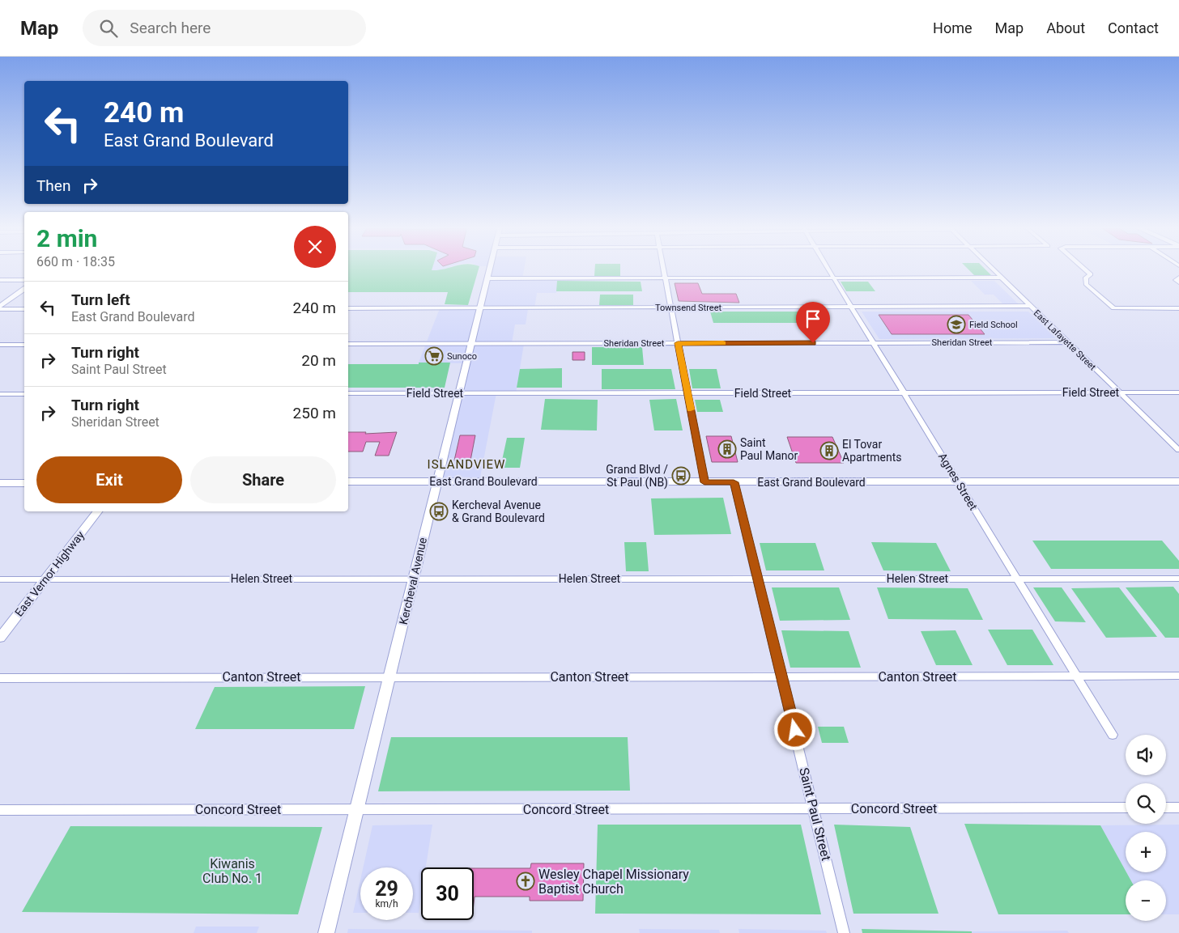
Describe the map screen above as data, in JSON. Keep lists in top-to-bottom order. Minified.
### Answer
{"streets":{"main road":["East Grand Boulevard"],"street":["Townsend Street","East Lafayette Street","Sheridan Street","Field Street","Agnes Street","East Vernor Highway","Helen Street","Kercheval Avenue","Canton Street","Concord Street","Saint Paul Street"]},"crossings":[["Townsend Street","East Lafayette Street"],["Townsend Street","Agnes Street"],["Townsend Street","Kercheval Avenue"],["East Lafayette Street","Sheridan Street"],["East Lafayette Street","Field Street"],["Sheridan Street","Agnes Street"],["Sheridan Street","Kercheval Avenue"],["Field Street","Agnes Street"],["Field Street","Kercheval Avenue"],["East Grand Boulevard","Agnes Street"],["East Grand Boulevard","Kercheval Avenue"],["East Grand Boulevard","Saint Paul Street"],["Agnes Street","Helen Street"],["Agnes Street","Canton Street"],["East Vernor Highway","Helen Street"],["Helen Street","Kercheval Avenue"],["Helen Street","Saint Paul Street"],["Kercheval Avenue","Canton Street"],["Kercheval Avenue","Concord Street"],["Canton Street","Saint Paul Street"],["Concord Street","Saint Paul Street"]],"districts":["ISLANDVIEW"],"parks":["Kiwanis Club No. 1"],"places":{"school or university":["Field School"],"supermarket":["Sunoco"],"building":["Saint Paul Manor","El Tovar Apartments"],"bus stop":["Grand Blvd / St Paul (NB)","Kercheval Avenue & Grand Boulevard"],"church":["Wesley Chapel Missionary Baptist Church"]},"page":{"header":"Map","search":"Search here","nav":["Home","Map","About","Contact"],"turn":["240 m","East Grand Boulevard"],"then":"Then","heading":["2 min","660 m · 18:35"],"list":[{"name":"Turn left","note":"East Grand Boulevard","value":"240 m"},{"name":"Turn right","note":"Saint Paul Street","value":"20 m"},{"name":"Turn right","note":"Sheridan Street","value":"250 m"}],"buttons":["Exit","Share"],"map_buttons":["+","−"],"speed":"29 km/h","limit":"30"}}
